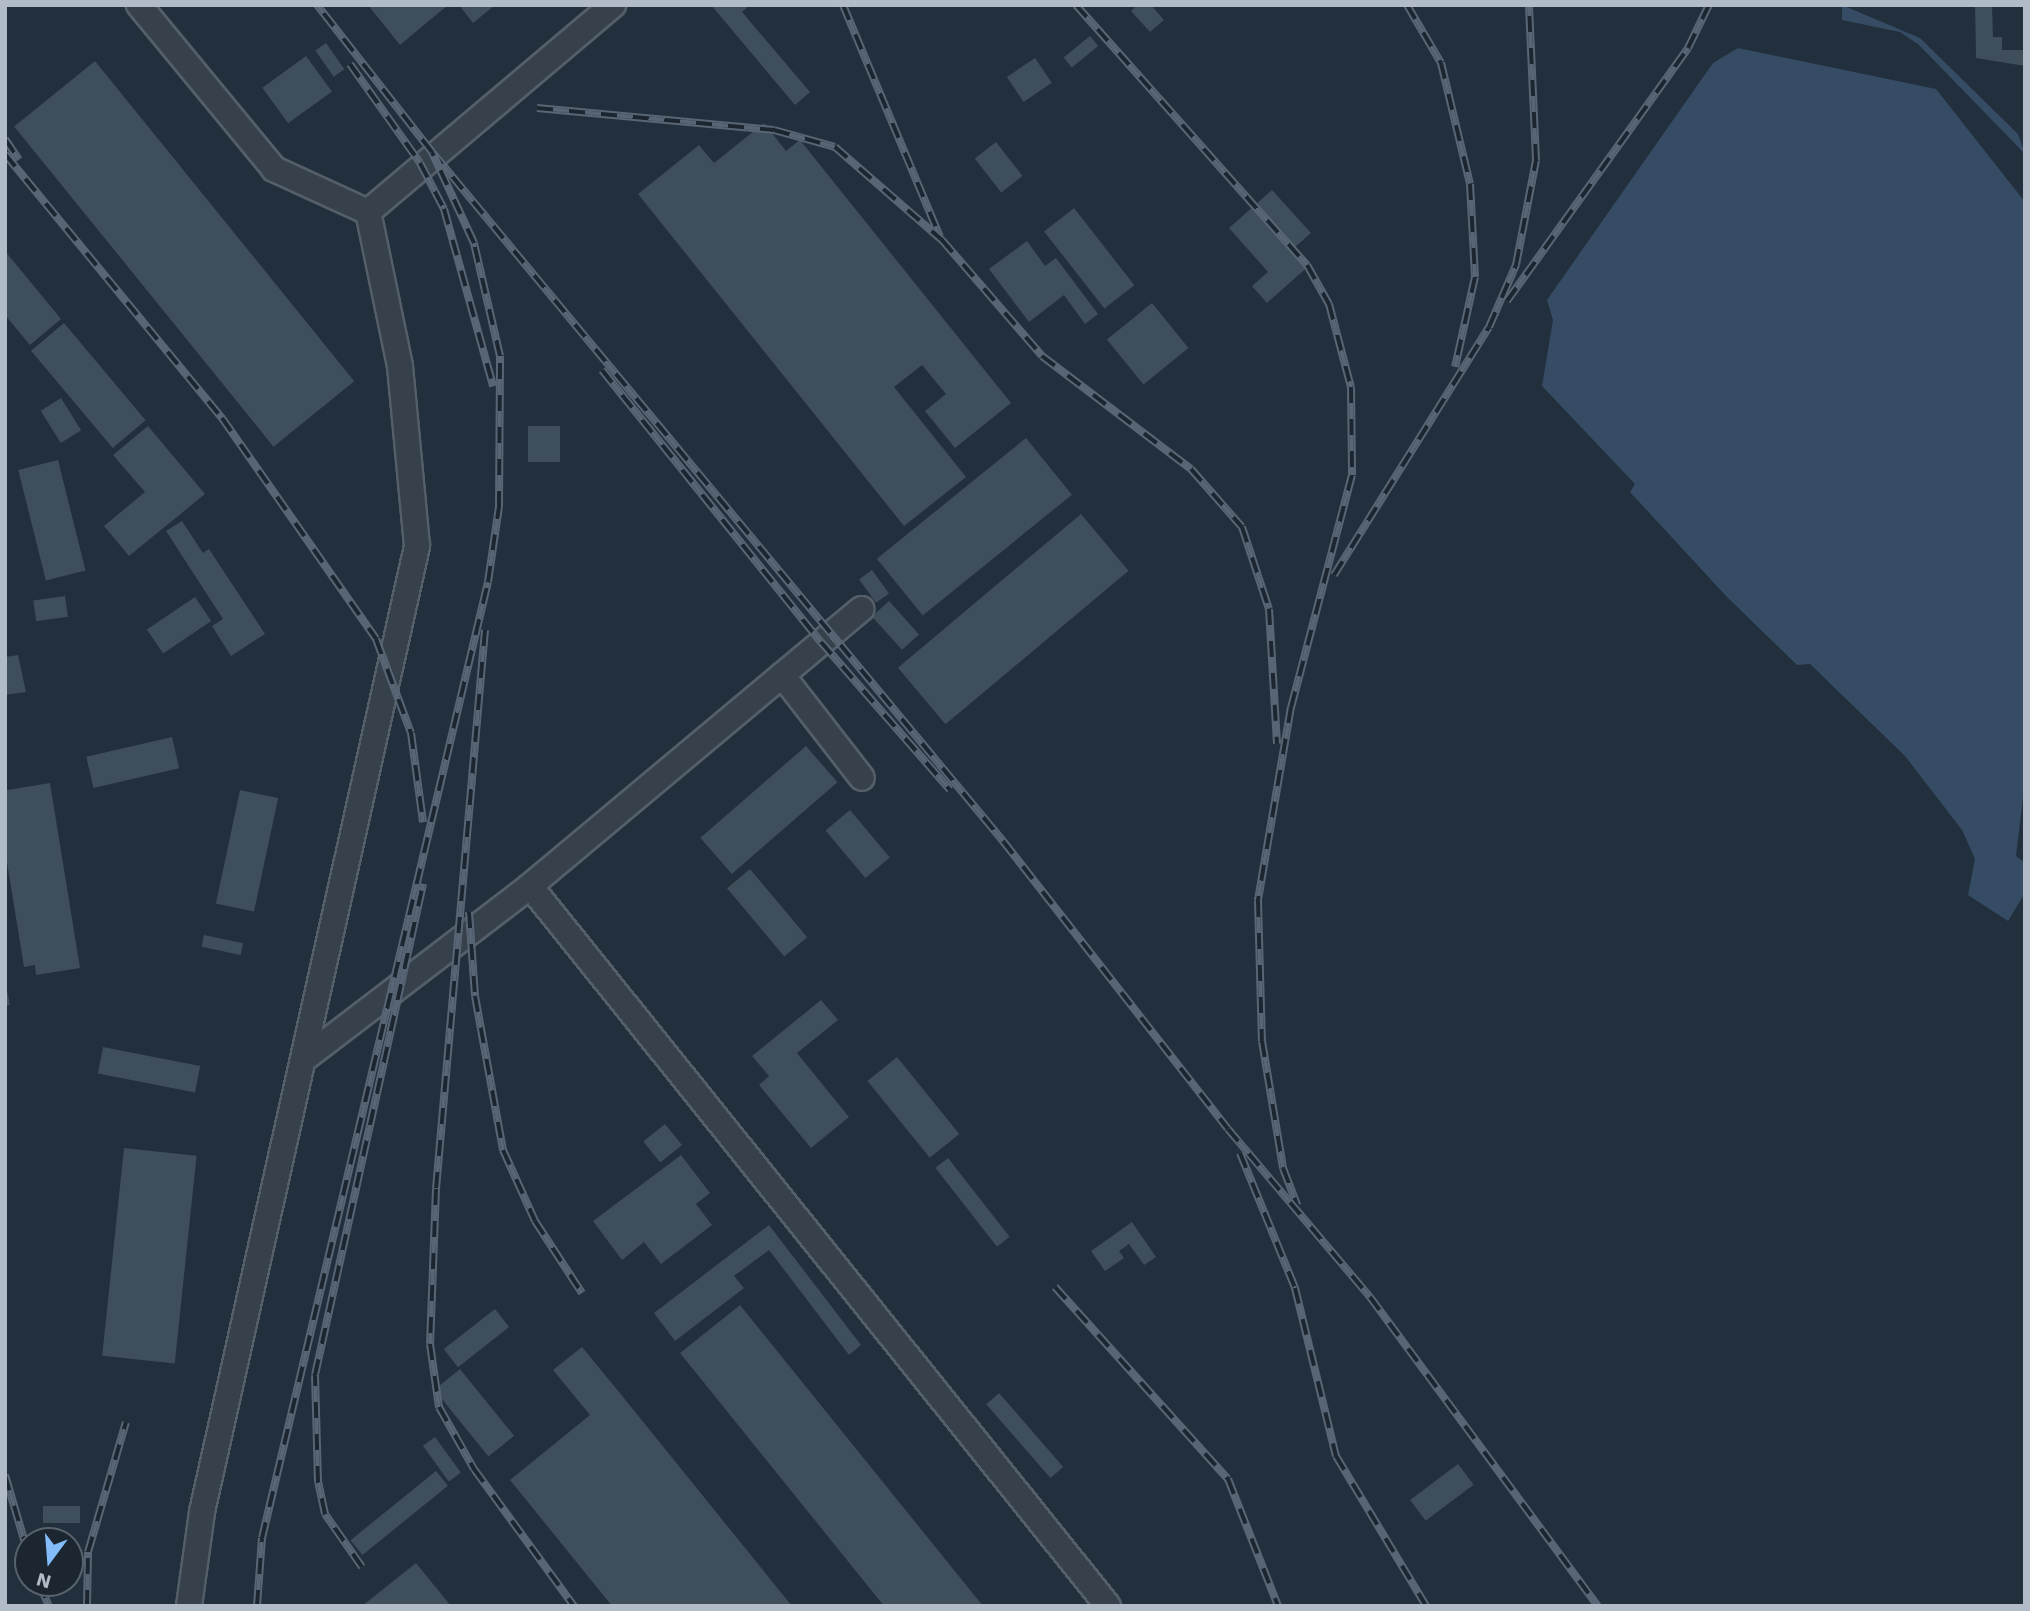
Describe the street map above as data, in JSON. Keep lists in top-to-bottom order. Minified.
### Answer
{"north":"bottom"}
